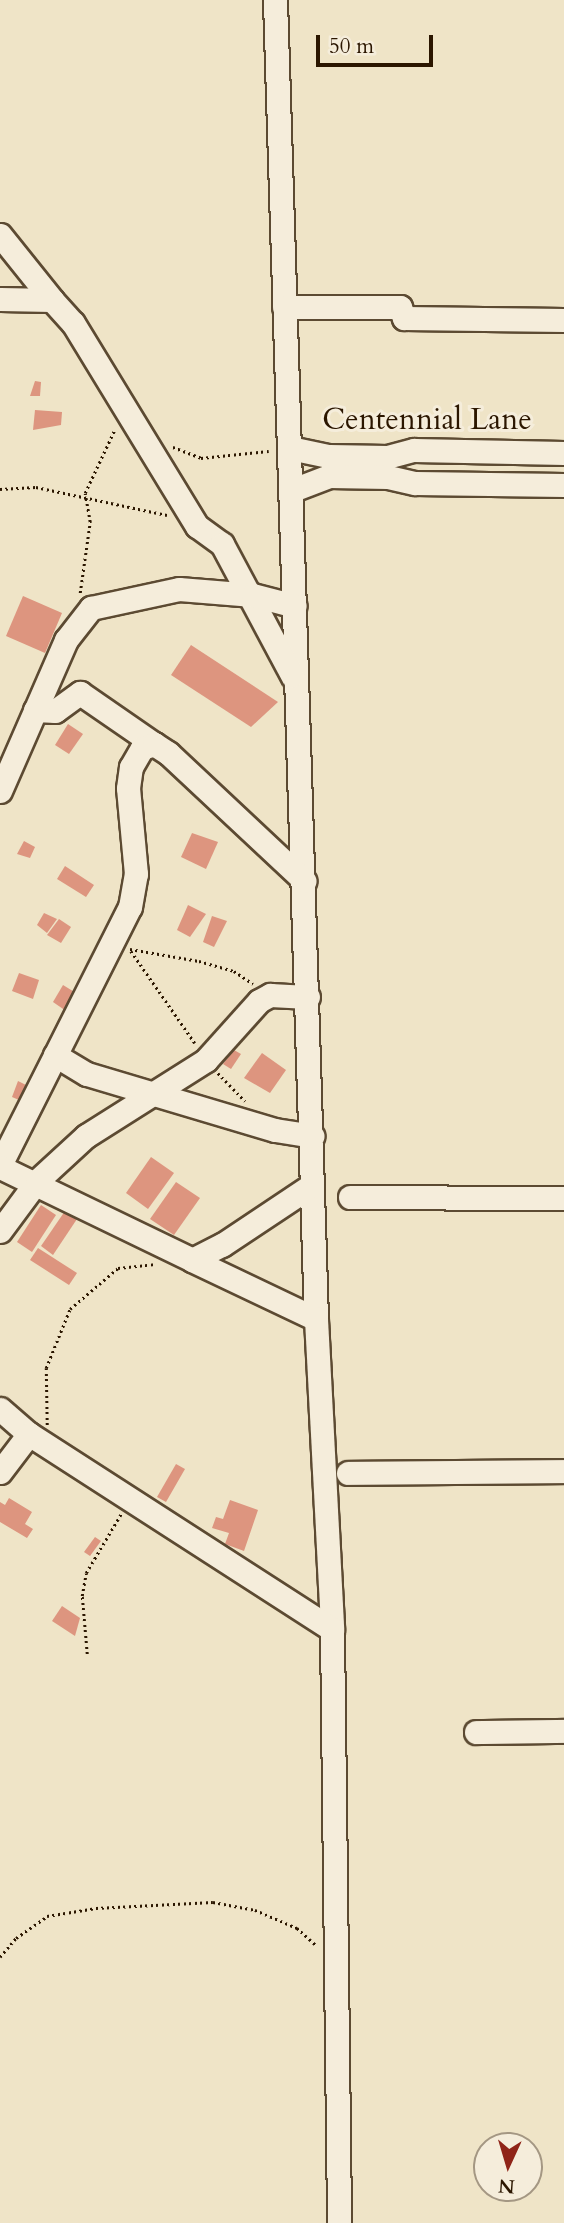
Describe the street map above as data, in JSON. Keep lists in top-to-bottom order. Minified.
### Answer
{"streets":{"street":["Centennial Lane"]},"scale_bar":"50 m","north":"bottom"}
